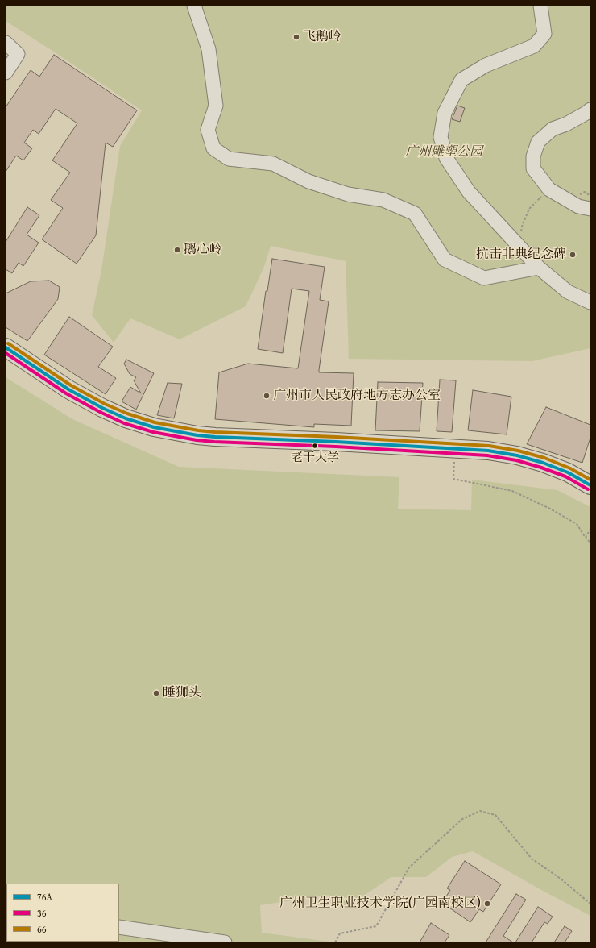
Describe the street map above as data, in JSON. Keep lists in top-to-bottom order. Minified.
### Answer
{"parks":["广州雕塑公园"],"places":["飞鹅岭","鹅心岭","抗击非典纪念碑","广州市人民政府地方志办公室","老干大学","睡狮头","广州卫生职业技术学院(广园南校区)"],"lines":["transit line 66","transit line 76A","transit line 36"],"legend":["76A","36","66"]}
